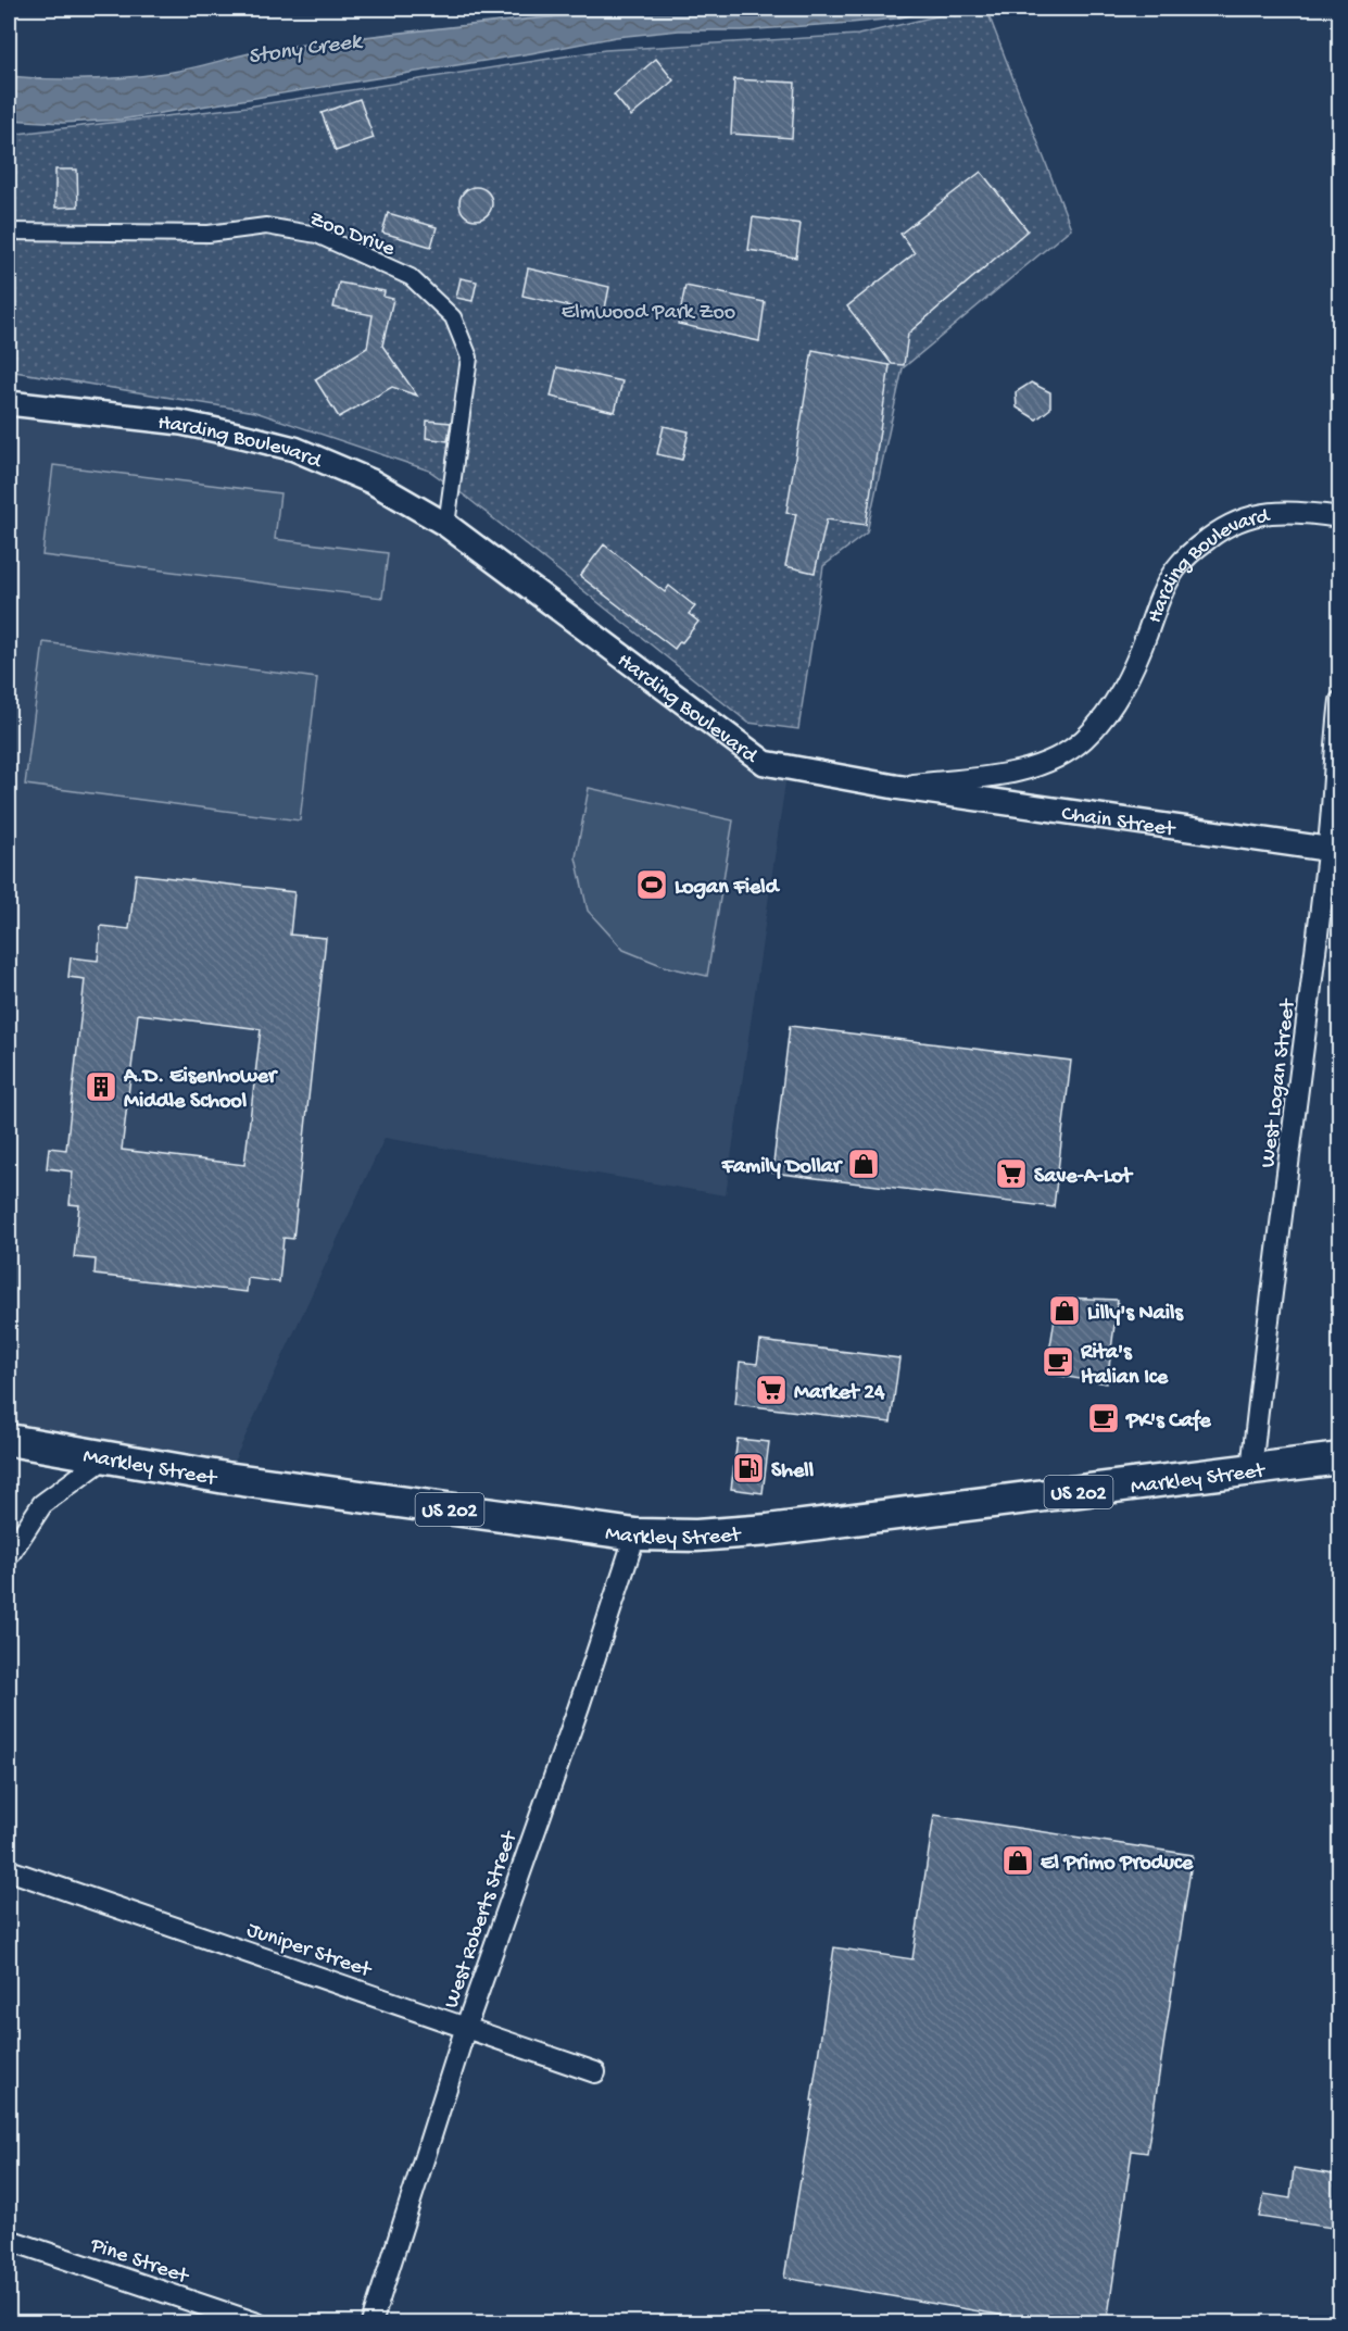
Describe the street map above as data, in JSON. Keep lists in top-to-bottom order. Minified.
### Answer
{"streets":{"highway":["Markley Street","US 202"],"street":["Zoo Drive","Harding Boulevard","Chain Street","West Logan Street","West Roberts Street","Juniper Street","Pine Street"]},"crossings":[["Zoo Drive","Harding Boulevard"],["Harding Boulevard","Chain Street"],["Chain Street","West Logan Street"],["West Logan Street","Markley Street"],["Markley Street","West Roberts Street"],["West Roberts Street","Juniper Street"]],"water":["Stony Creek"],"parks":["Elmwood Park Zoo"],"places":{"sports":["Logan Field"],"building":["A.D. Eisenhower Middle School"],"shop":["Family Dollar","Lilly's Nails","El Primo Produce"],"supermarket":["Save-A-Lot","Market 24"],"cafe":["Rita's Italian Ice","PK's Cafe"],"fuel station":["Shell"]}}
